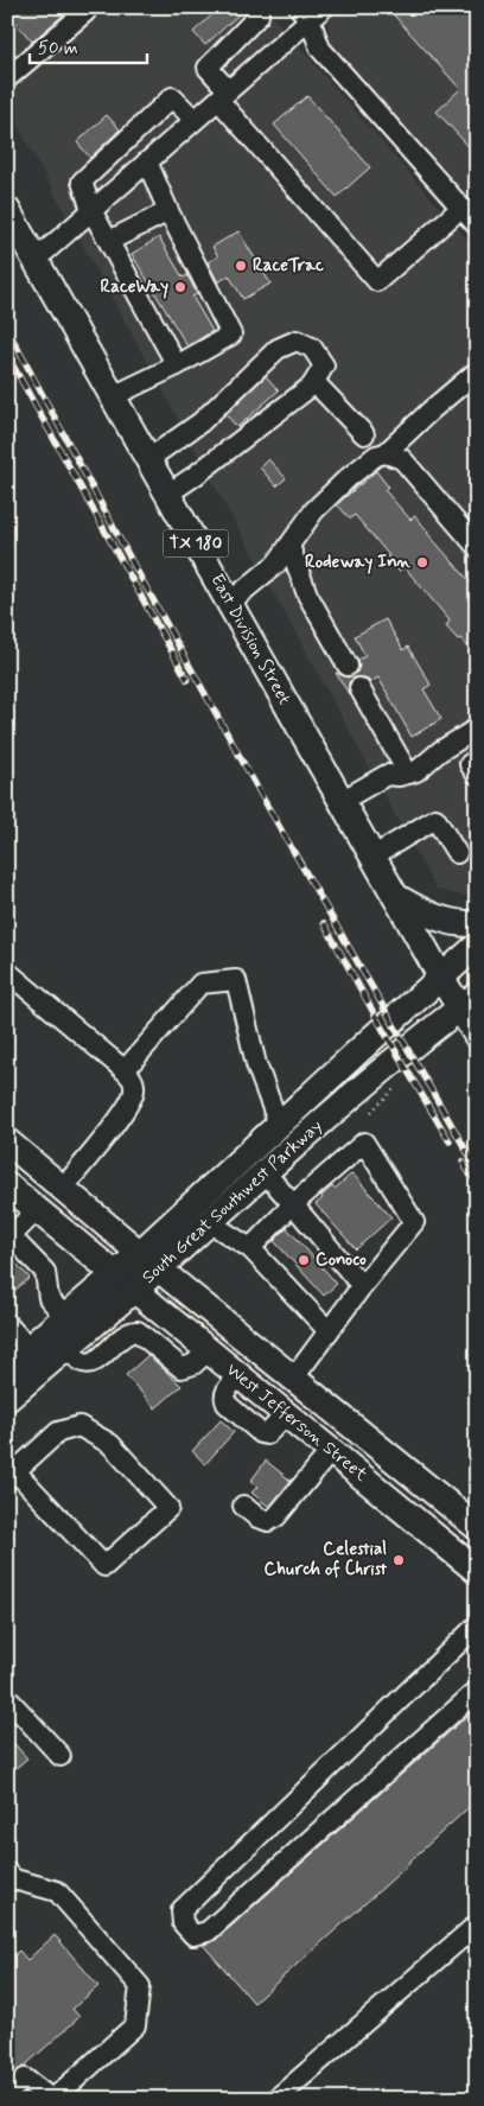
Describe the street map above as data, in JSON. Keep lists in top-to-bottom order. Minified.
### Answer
{"streets":{"main road":["TX 180","East Division Street","South Great Southwest Parkway","West Jefferson Street"]},"crossings":[["TX 180","East Division Street"],["TX 180","South Great Southwest Parkway"],["East Division Street","South Great Southwest Parkway"],["South Great Southwest Parkway","West Jefferson Street"]],"places":["RaceTrac","RaceWay","Rodeway Inn","Conoco","Celestial Church of Christ"],"scale_bar":"50 m"}
